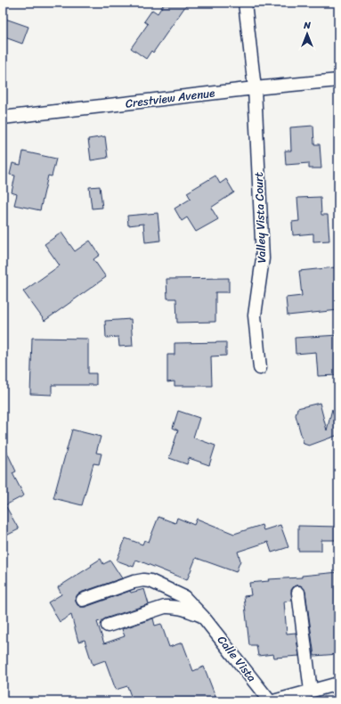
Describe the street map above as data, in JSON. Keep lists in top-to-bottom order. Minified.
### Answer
{"streets":{"street":["Crestview Avenue","Valley Vista Court","Calle Vista"]},"crossings":[["Crestview Avenue","Valley Vista Court"]],"north":"top"}
